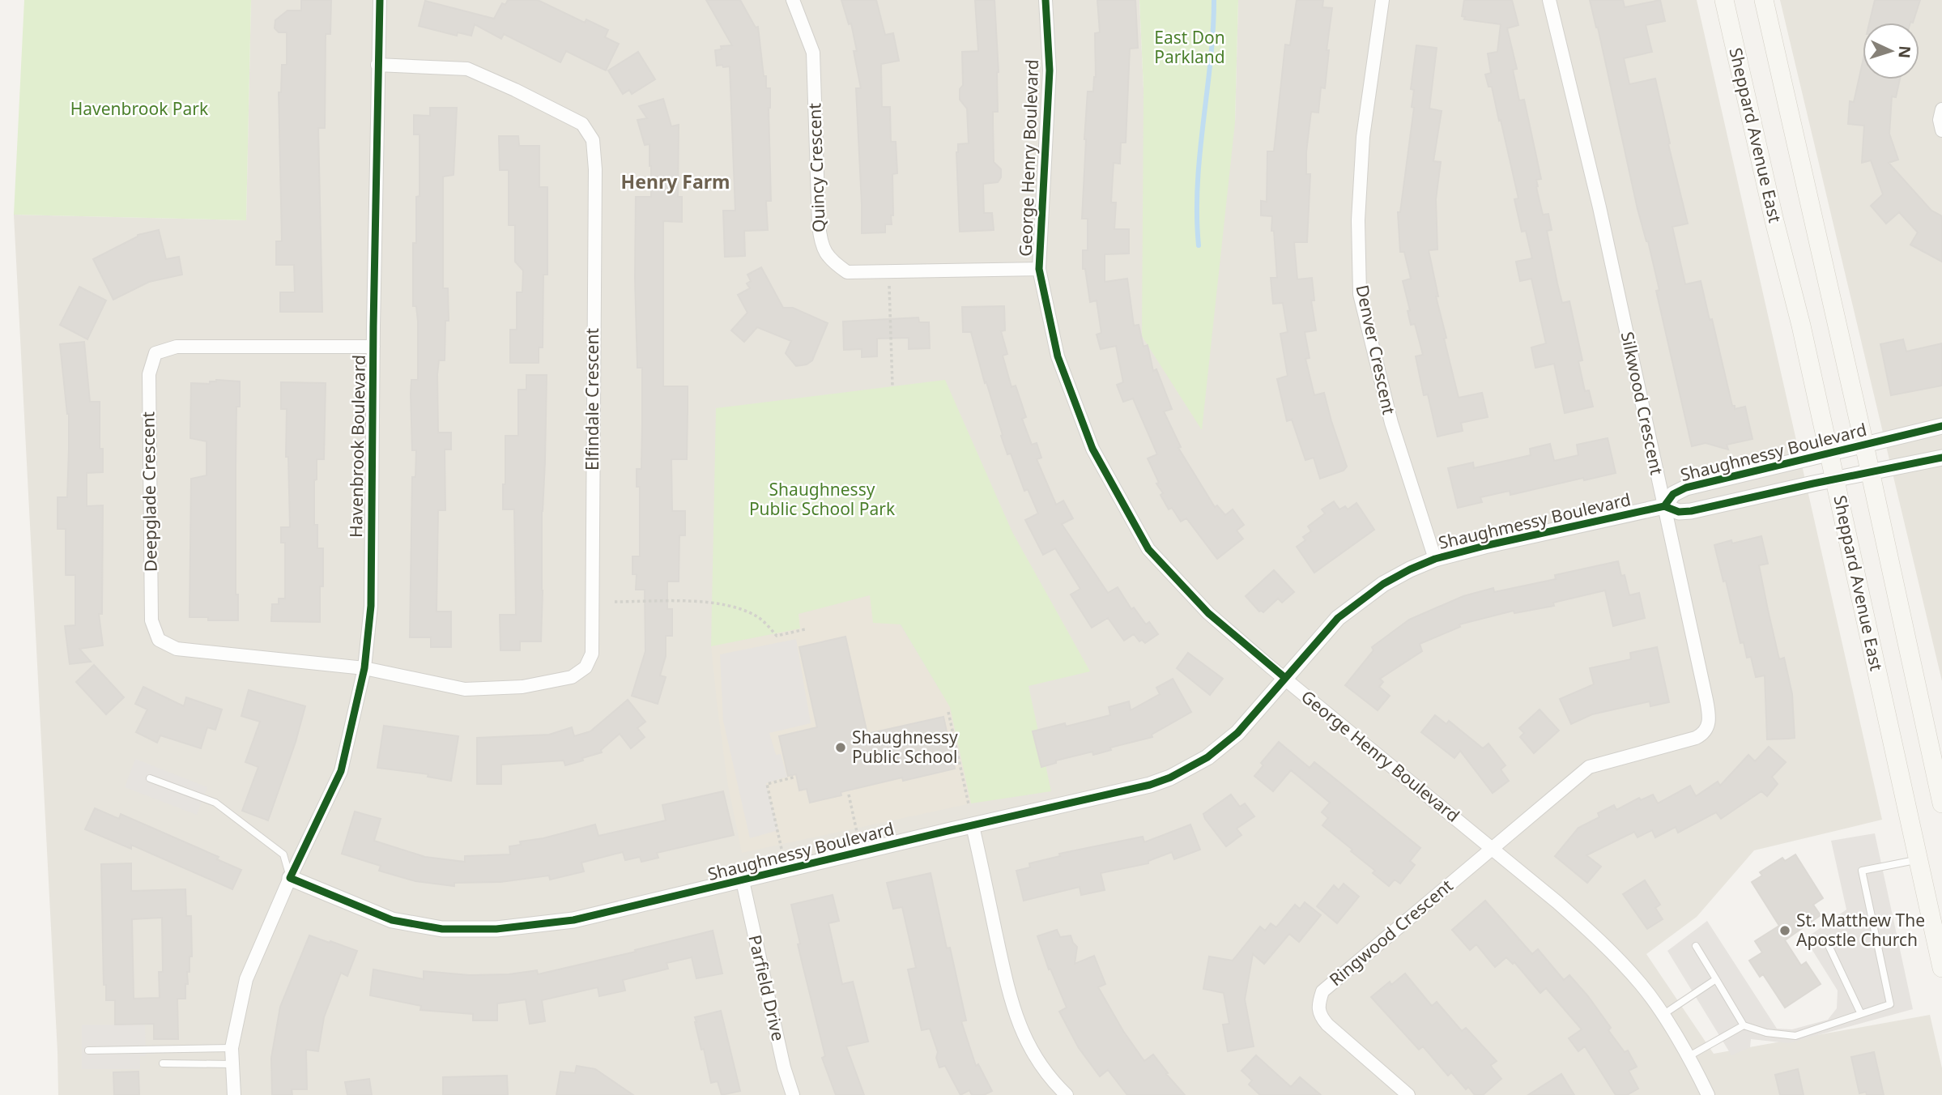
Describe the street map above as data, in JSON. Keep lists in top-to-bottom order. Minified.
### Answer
{"streets":{"main road":["Sheppard Avenue East"],"street":["George Henry Boulevard","Quincy Crescent","Denver Crescent","Elfindale Crescent","Silkwood Crescent","Havenbrook Boulevard","Shaughnessy Boulevard","Deepglade Crescent","Shaughmessy Boulevard","Ringwood Crescent","Parfield Drive"]},"crossings":[["Sheppard Avenue East","Shaughnessy Boulevard"],["George Henry Boulevard","Quincy Crescent"],["George Henry Boulevard","Silkwood Crescent"],["George Henry Boulevard","Shaughnessy Boulevard"],["George Henry Boulevard","Shaughmessy Boulevard"],["George Henry Boulevard","Ringwood Crescent"],["Denver Crescent","Shaughmessy Boulevard"],["Elfindale Crescent","Havenbrook Boulevard"],["Elfindale Crescent","Deepglade Crescent"],["Silkwood Crescent","Shaughnessy Boulevard"],["Silkwood Crescent","Shaughmessy Boulevard"],["Silkwood Crescent","Ringwood Crescent"],["Havenbrook Boulevard","Shaughnessy Boulevard"],["Havenbrook Boulevard","Deepglade Crescent"],["Shaughnessy Boulevard","Shaughmessy Boulevard"],["Shaughnessy Boulevard","Parfield Drive"]],"districts":["Henry Farm"],"parks":["East Don Parkland","Havenbrook Park","Shaughnessy Public School Park"],"places":["Shaughnessy Public School","St. Matthew The Apostle Church"],"north":"right"}
